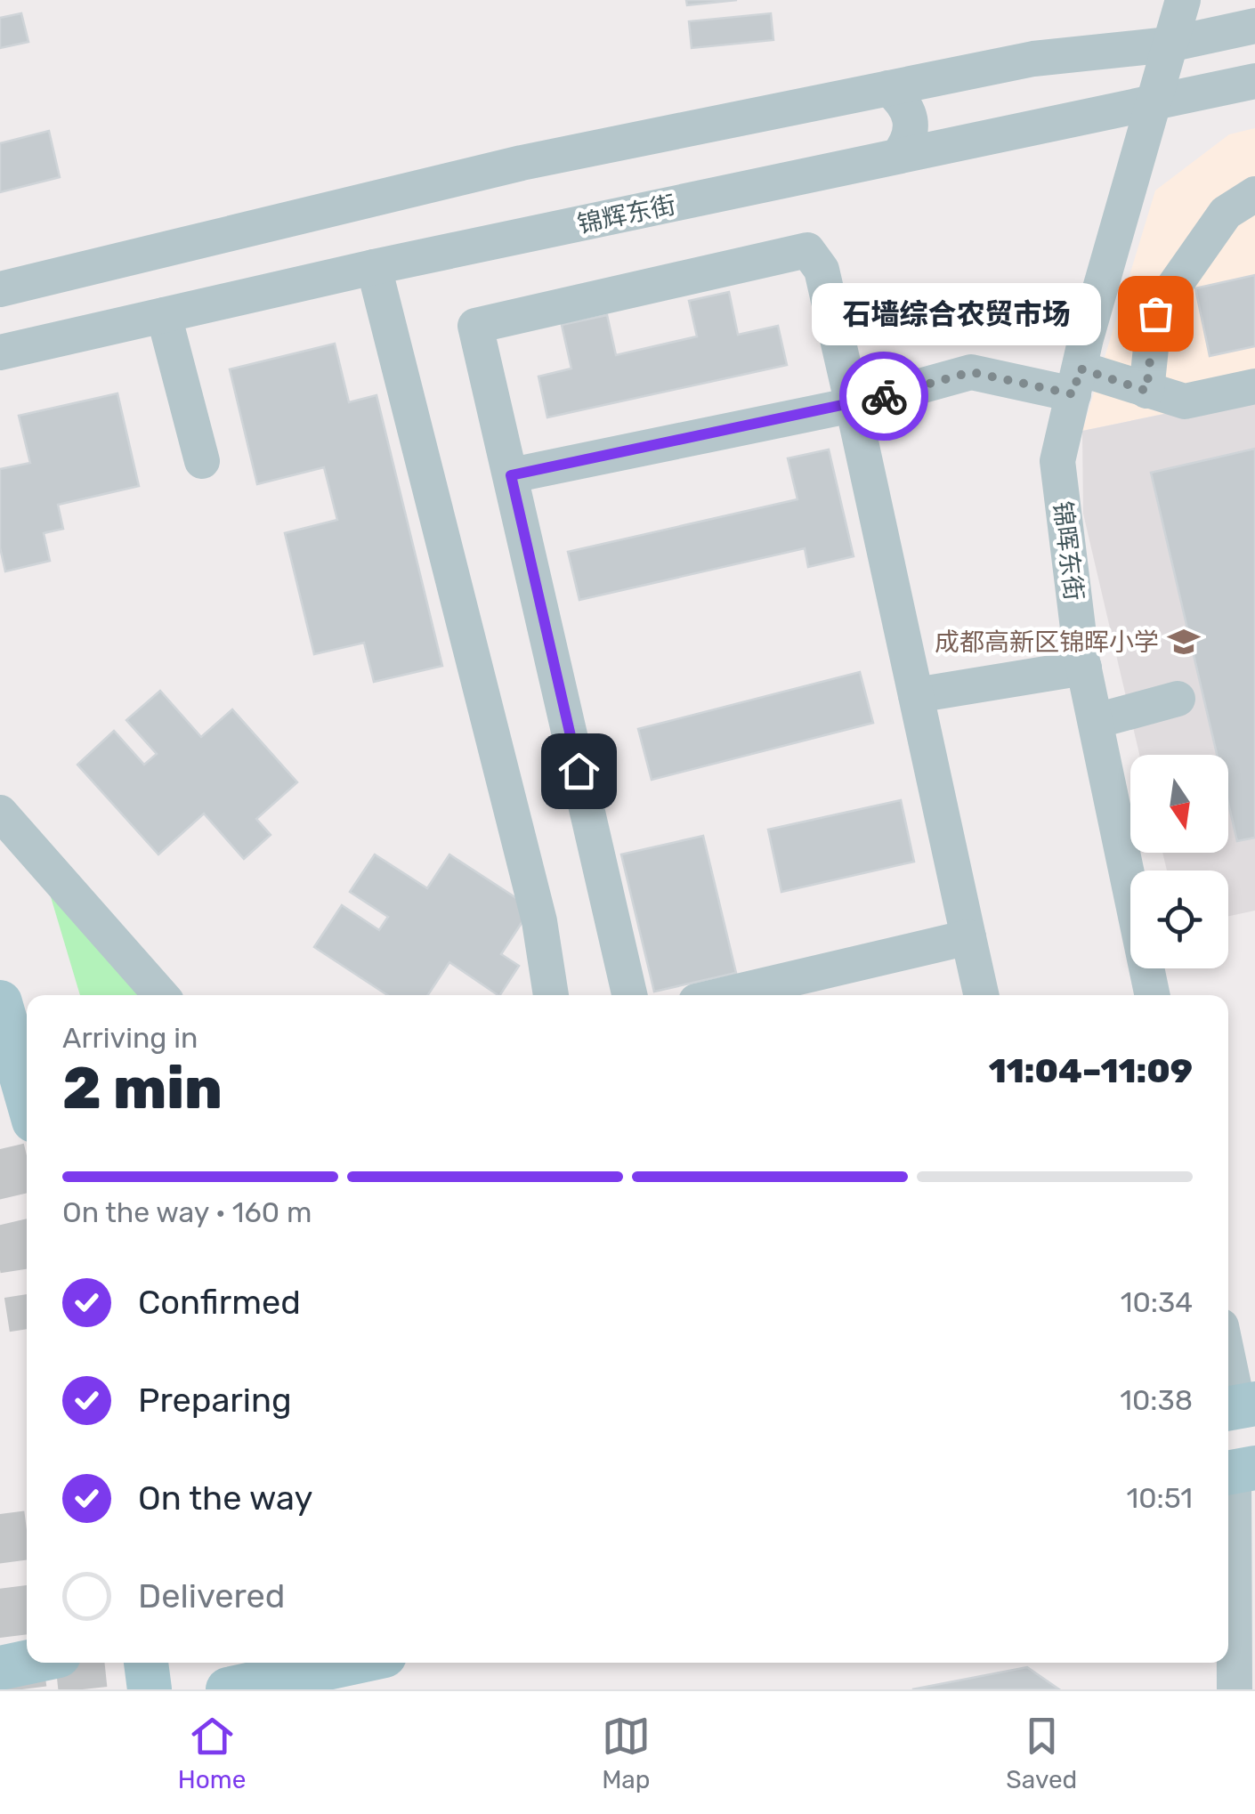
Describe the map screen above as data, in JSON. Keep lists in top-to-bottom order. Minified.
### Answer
{"streets":{"street":["锦辉东街","锦晖东街"]},"crossings":[["锦辉东街","锦晖东街"]],"places":{"other":["石墙综合农贸市场"],"school or university":["成都高新区锦晖小学"]},"north":"bottom","page":{"bubble":"石墙综合农贸市场","heading":["2 min","Arriving in","11:04–11:09"],"bar":"On the way · 160 m","list":[["Confirmed","10:34"],["Preparing","10:38"],["On the way","10:51"],"Delivered"],"tabs":["Home","Map","Saved"]}}
